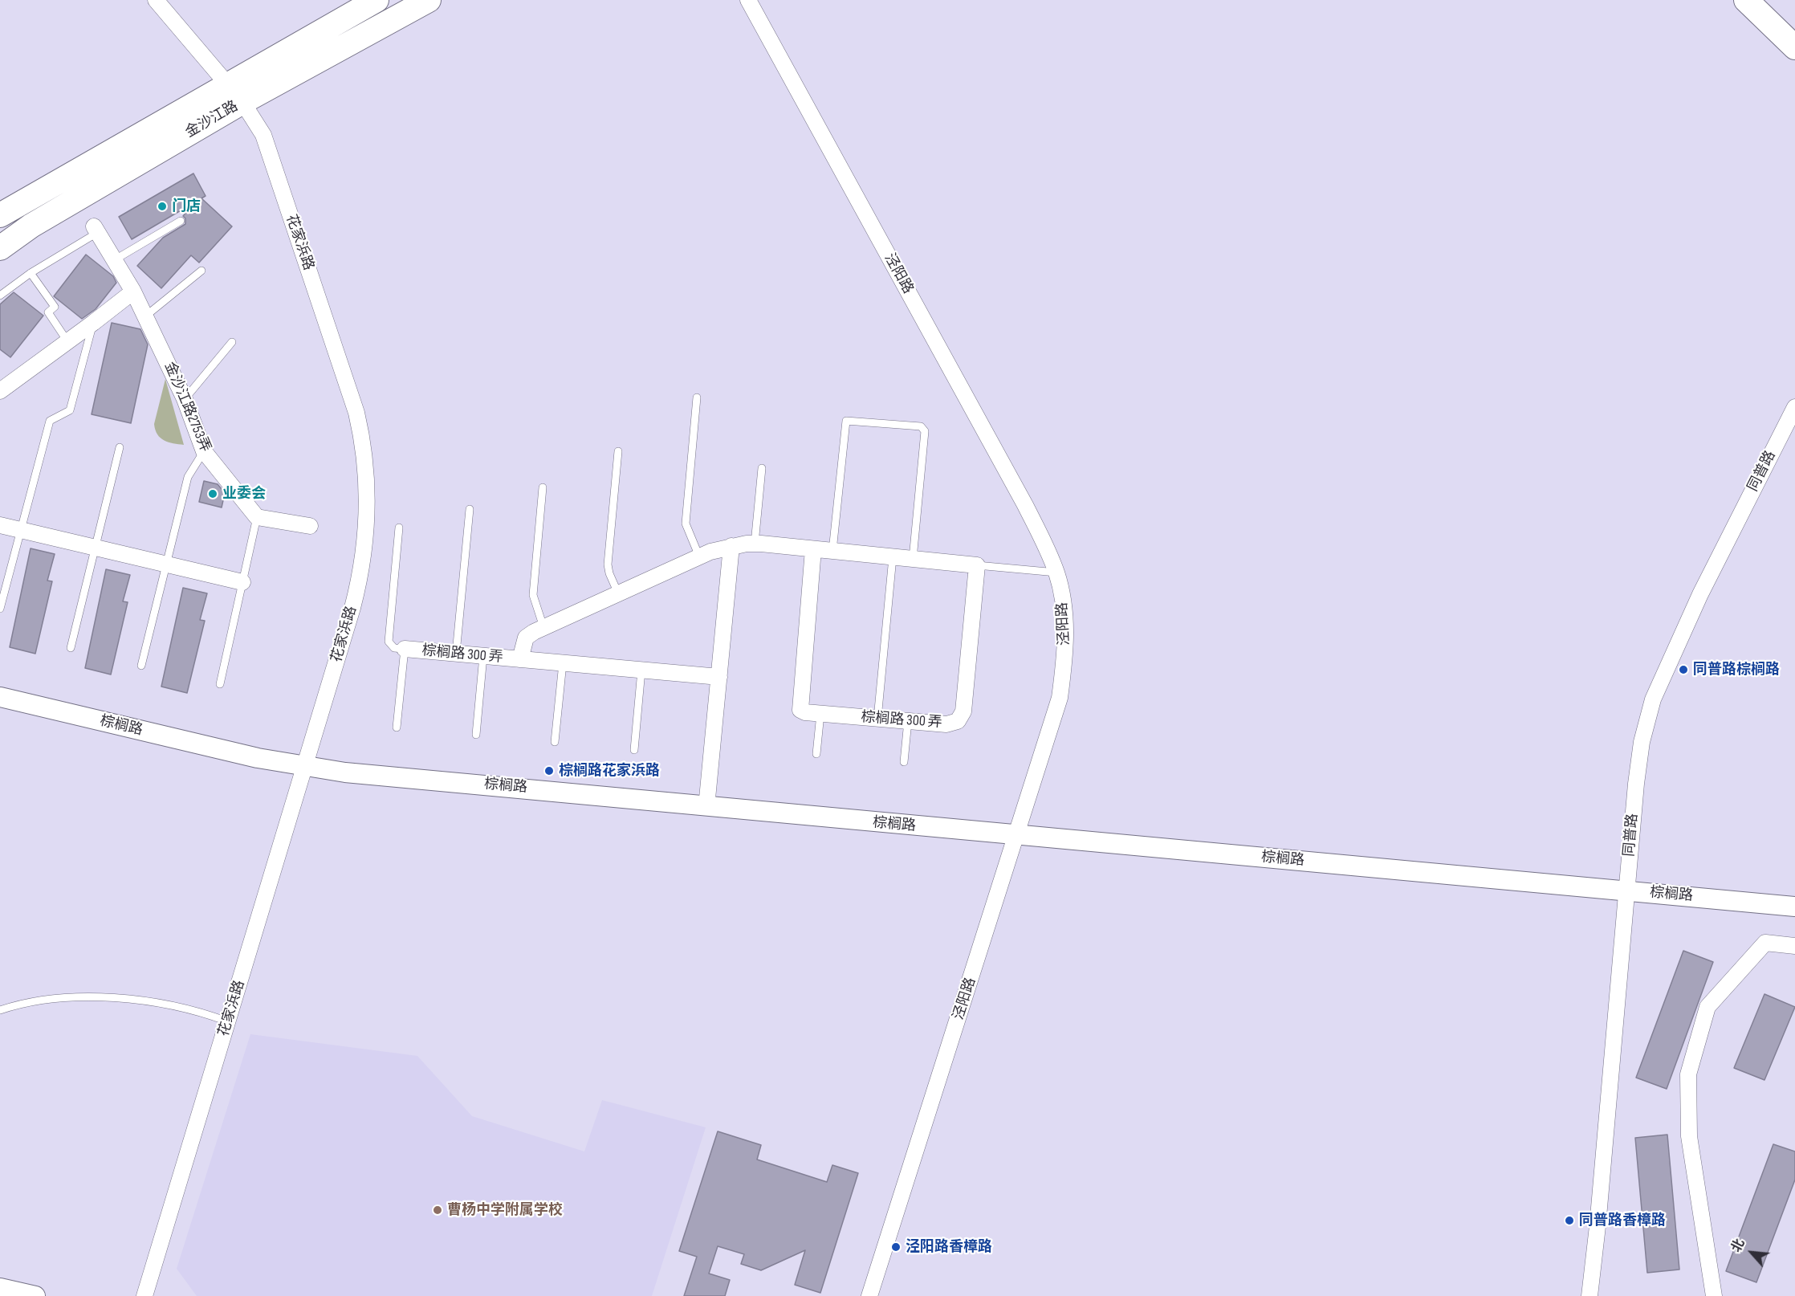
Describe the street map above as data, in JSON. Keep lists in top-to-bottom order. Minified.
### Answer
{"streets":{"main road":["金沙江路"],"street":["花家浜路","泾阳路","金沙江路2753弄","同普路","棕榈路 300 弄","棕榈路"]},"crossings":[["金沙江路","花家浜路"],["花家浜路","棕榈路"],["泾阳路","棕榈路"],["同普路","棕榈路"]],"places":["门店","业委会","同普路棕榈路","棕榈路花家浜路","曹杨中学附属学校","同普路香樟路","泾阳路香樟路"],"north":"top left"}
